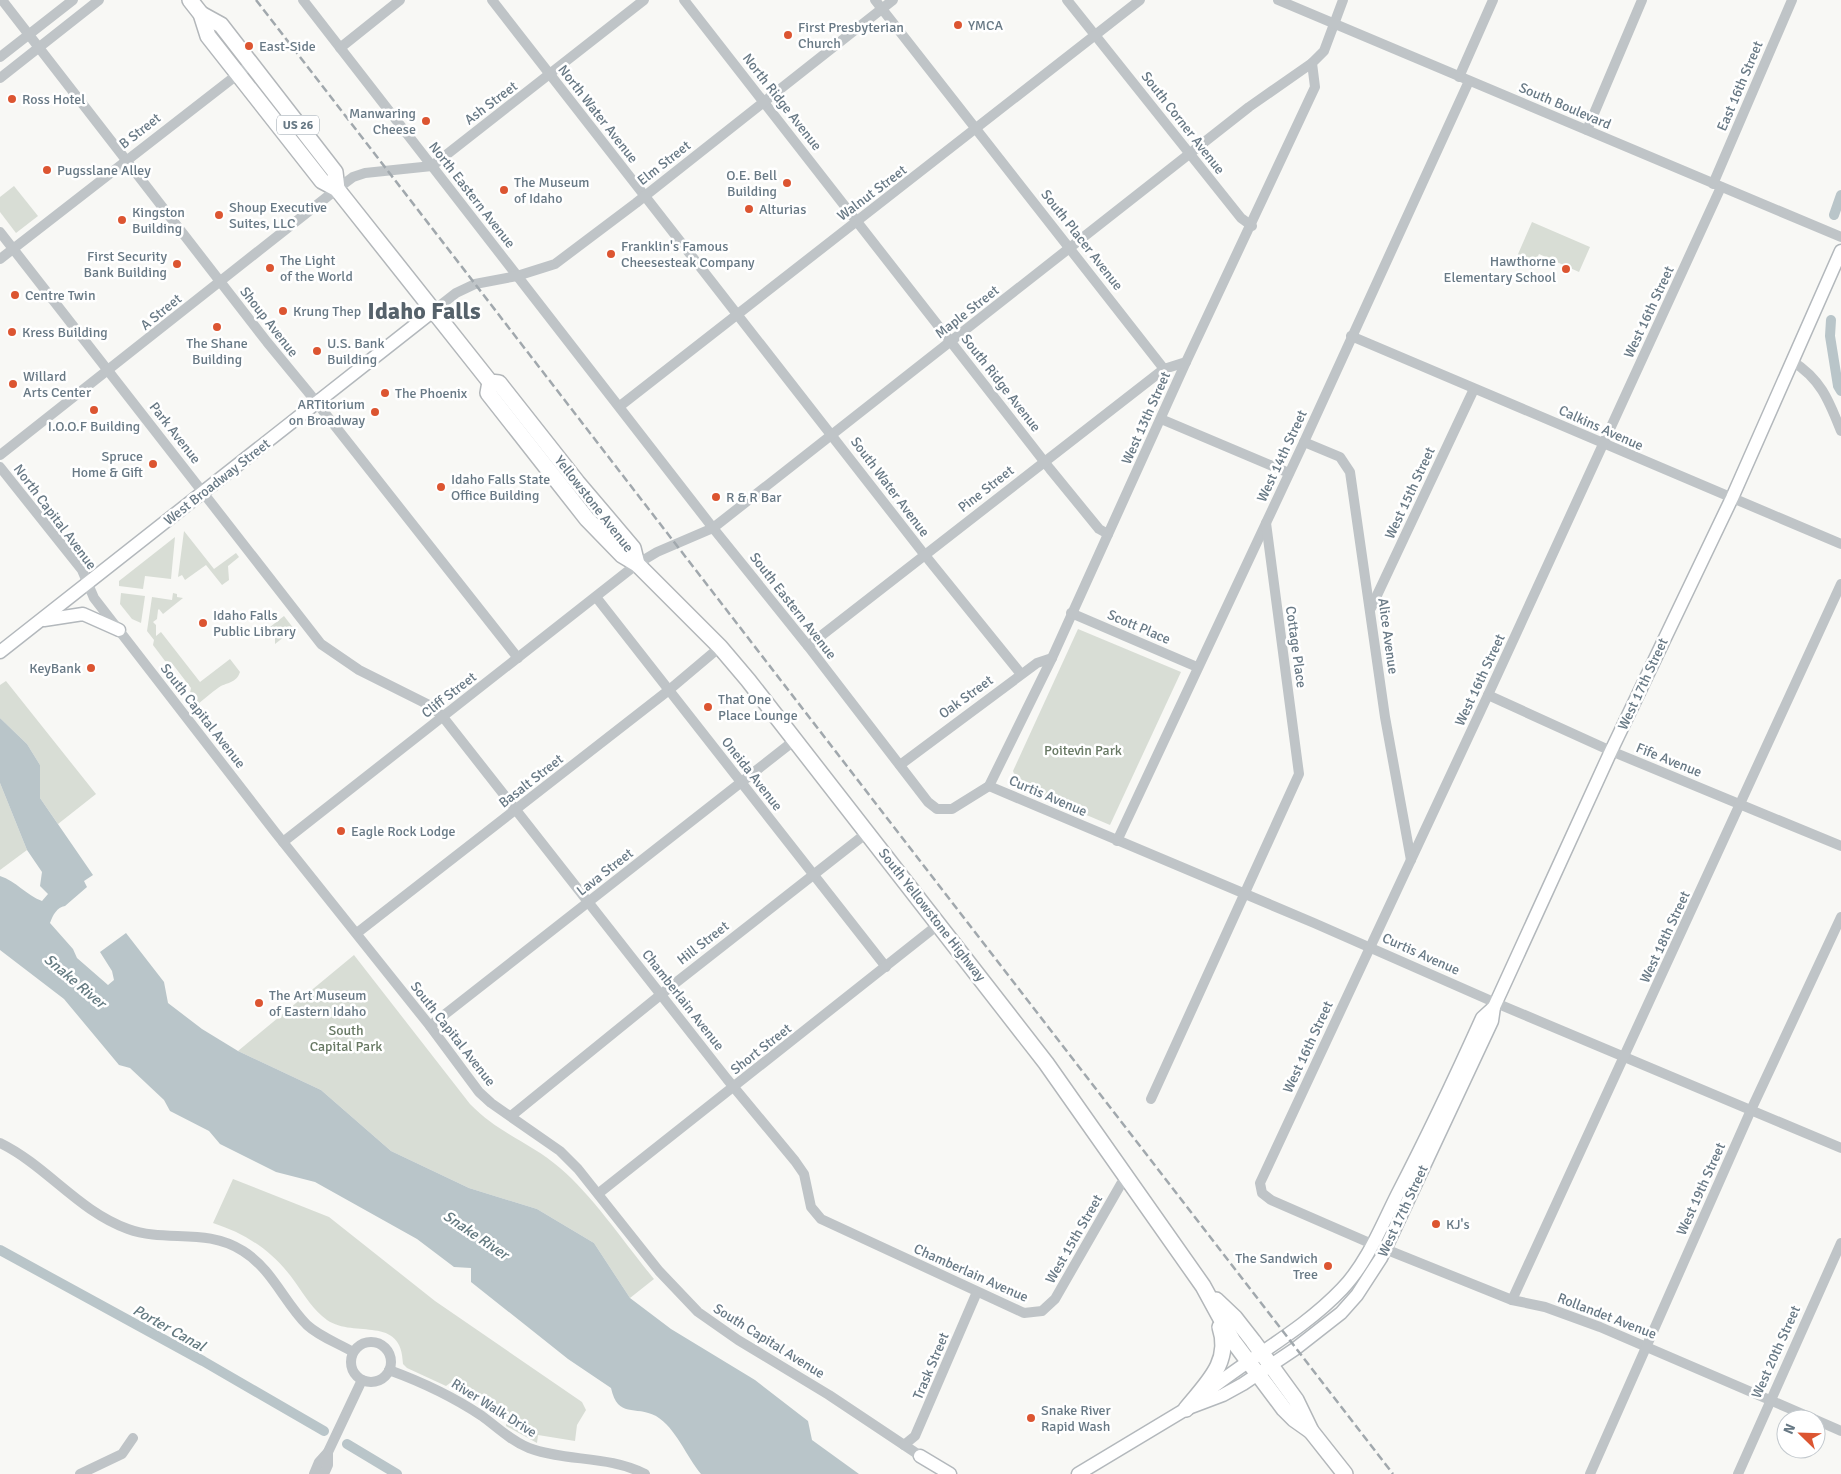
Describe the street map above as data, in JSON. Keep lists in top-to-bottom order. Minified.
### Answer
{"streets":{"highway":["US 26","Yellowstone Avenue","South Yellowstone Highway"],"main road":["West Broadway Street","West 17th Street"],"street":["East 16th Street","North Ridge Avenue","Ash Street","South Boulevard","North Water Avenue","South Corner Avenue","B Street","Elm Street","Walnut Street","North Eastern Avenue","South Placer Avenue","A Street","Maple Street","West 16th Street","Shoup Avenue","South Ridge Avenue","West 13th Street","Calkins Avenue","Park Avenue","West 14th Street","South Water Avenue","Pine Street","West 15th Street","North Capital Avenue","South Eastern Avenue","Scott Place","Alice Avenue","Cottage Place","Cliff Street","Oak Street","South Capital Avenue","Fife Avenue","Oneida Avenue","Basalt Street","Curtis Avenue","Lava Street","West 18th Street","Hill Street","Chamberlain Avenue","Short Street","West 19th Street","Rollandet Avenue","West 20th Street","Trask Street","River Walk Drive"]},"crossings":[["East 16th Street","South Boulevard"],["East 16th Street","West 16th Street"],["North Ridge Avenue","Elm Street"],["North Ridge Avenue","Walnut Street"],["North Ridge Avenue","South Ridge Avenue"],["Ash Street","North Water Avenue"],["Ash Street","North Eastern Avenue"],["South Boulevard","West 16th Street"],["South Boulevard","West 14th Street"],["North Water Avenue","Elm Street"],["North Water Avenue","Walnut Street"],["North Water Avenue","South Water Avenue"],["South Corner Avenue","Walnut Street"],["South Corner Avenue","Maple Street"],["South Corner Avenue","West 13th Street"],["B Street","Shoup Avenue"],["B Street","Park Avenue"],["B Street","Yellowstone Avenue"],["Elm Street","North Eastern Avenue"],["Elm Street","South Placer Avenue"],["Elm Street","West Broadway Street"],["Elm Street","Yellowstone Avenue"],["Walnut Street","North Eastern Avenue"],["Walnut Street","South Placer Avenue"],["Walnut Street","South Ridge Avenue"],["Walnut Street","South Water Avenue"],["Walnut Street","South Eastern Avenue"],["North Eastern Avenue","South Eastern Avenue"],["South Placer Avenue","Maple Street"],["South Placer Avenue","Pine Street"],["A Street","Shoup Avenue"],["A Street","Park Avenue"],["A Street","Yellowstone Avenue"],["Maple Street","South Ridge Avenue"],["Maple Street","West 13th Street"],["Maple Street","South Water Avenue"],["Maple Street","Yellowstone Avenue"],["Maple Street","South Eastern Avenue"],["Maple Street","Cliff Street"],["Maple Street","South Yellowstone Highway"],["West 16th Street","Calkins Avenue"],["West 16th Street","Alice Avenue"],["West 16th Street","West 17th Street"],["West 16th Street","Fife Avenue"],["West 16th Street","Curtis Avenue"],["Shoup Avenue","West Broadway Street"],["Shoup Avenue","Cliff Street"],["South Ridge Avenue","West 13th Street"],["South Ridge Avenue","Pine Street"],["West 13th Street","Pine Street"],["West 13th Street","South Eastern Avenue"],["West 13th Street","Scott Place"],["West 13th Street","Oak Street"],["West 13th Street","Curtis Avenue"],["Calkins Avenue","West 14th Street"],["Calkins Avenue","West 15th Street"],["Calkins Avenue","West 17th Street"],["Park Avenue","West Broadway Street"],["Park Avenue","Chamberlain Avenue"],["West 14th Street","Scott Place"],["West 14th Street","Alice Avenue"],["West 14th Street","Cottage Place"],["West 14th Street","Curtis Avenue"],["West Broadway Street","Yellowstone Avenue"],["West Broadway Street","North Capital Avenue"],["West Broadway Street","South Capital Avenue"],["South Water Avenue","Pine Street"],["South Water Avenue","Oak Street"],["Pine Street","South Eastern Avenue"],["West 15th Street","Alice Avenue"],["West 15th Street","South Yellowstone Highway"],["West 15th Street","Chamberlain Avenue"],["Yellowstone Avenue","Cliff Street"],["Yellowstone Avenue","South Yellowstone Highway"],["North Capital Avenue","South Capital Avenue"],["South Eastern Avenue","Oak Street"],["South Eastern Avenue","Curtis Avenue"],["Cottage Place","Curtis Avenue"],["West 17th Street","Fife Avenue"],["West 17th Street","Curtis Avenue"],["West 17th Street","South Yellowstone Highway"],["West 17th Street","Rollandet Avenue"],["Cliff Street","South Capital Avenue"],["Cliff Street","Oneida Avenue"],["Cliff Street","South Yellowstone Highway"],["Cliff Street","Chamberlain Avenue"],["South Capital Avenue","Basalt Street"],["South Capital Avenue","Lava Street"],["South Capital Avenue","Hill Street"],["South Capital Avenue","Short Street"],["South Capital Avenue","Trask Street"],["Fife Avenue","West 18th Street"],["Oneida Avenue","Basalt Street"],["Oneida Avenue","Lava Street"],["Oneida Avenue","Hill Street"],["Oneida Avenue","Short Street"],["Basalt Street","South Yellowstone Highway"],["Basalt Street","Chamberlain Avenue"],["Curtis Avenue","West 18th Street"],["Curtis Avenue","West 19th Street"],["Lava Street","South Yellowstone Highway"],["Lava Street","Chamberlain Avenue"],["South Yellowstone Highway","Hill Street"],["South Yellowstone Highway","Short Street"],["West 18th Street","Rollandet Avenue"],["Hill Street","Chamberlain Avenue"],["Chamberlain Avenue","Short Street"],["Chamberlain Avenue","Trask Street"],["West 19th Street","Rollandet Avenue"],["Rollandet Avenue","West 20th Street"]],"districts":["Idaho Falls"],"water":["Snake River","Porter Canal"],"parks":["Poitevin Park","South Capital Park"],"places":["YMCA","First Presbyterian Church","East-Side","Ross Hotel","Manwaring Cheese","Pugsslane Alley","O.E. Bell Building","The Museum of Idaho","Alturias","Shoup Executive Suites, LLC","Kingston Building","Franklin's Famous Cheesesteak Company","First Security Bank Building","The Light of the World","Hawthorne Elementary School","Centre Twin","Krung Thep","The Shane Building","Kress Building","U.S. Bank Building","Willard Arts Center","The Phoenix","I.O.O.F Building","ARTitorium on Broadway","Spruce Home & Gift","Idaho Falls State Office Building","R & R Bar","Idaho Falls Public Library","KeyBank","That One Place Lounge","Eagle Rock Lodge","The Art Museum of Eastern Idaho","KJ's","The Sandwich Tree","Snake River Rapid Wash"],"north":"top left"}
